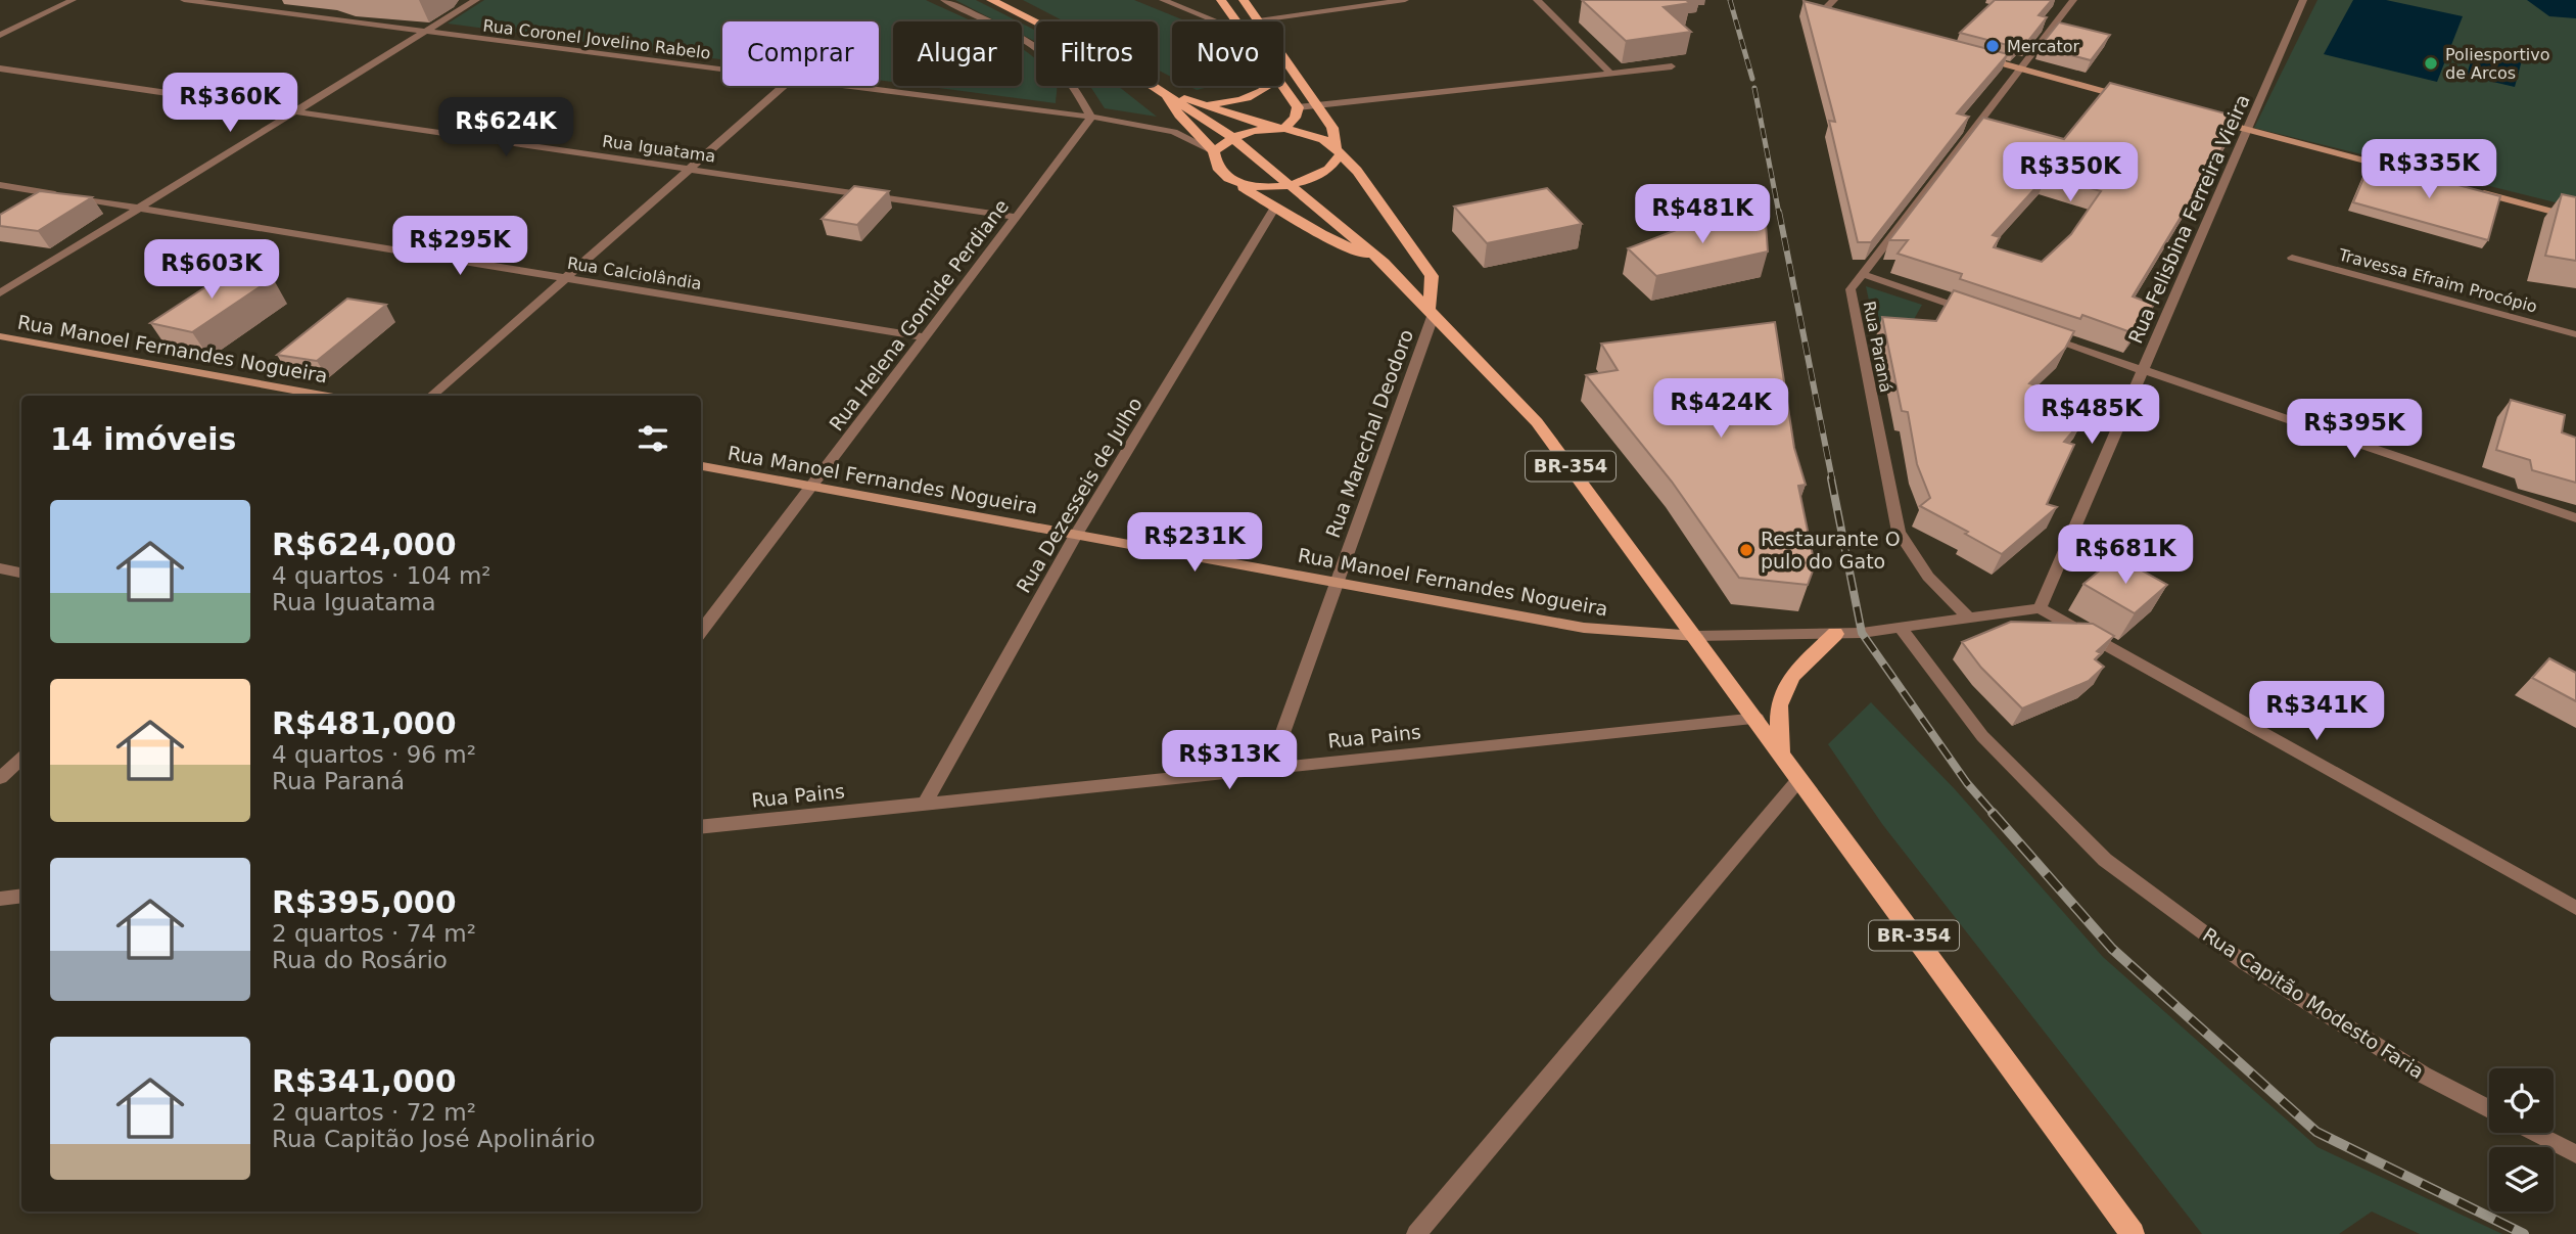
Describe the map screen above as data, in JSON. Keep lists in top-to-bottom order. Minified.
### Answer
{"streets":{"main road":["BR-354"],"street":["Rua Coronel Jovelino Rabelo","Rua Iguatama","Rua Felisbina Ferreira Vieira","Rua Calciolândia","Travessa Efraim Procópio","Rua Helena Gomide Perdiane","Rua Paraná","Rua Manoel Fernandes Nogueira","Rua Marechal Deodoro","Rua Dezesseis de Julho","Rua Pains","Rua Capitão Modesto Faria"]},"crossings":[["Rua Coronel Jovelino Rabelo","Rua Helena Gomide Perdiane"],["Rua Iguatama","Rua Helena Gomide Perdiane"],["Rua Calciolândia","Rua Helena Gomide Perdiane"],["Rua Helena Gomide Perdiane","Rua Manoel Fernandes Nogueira"],["Rua Manoel Fernandes Nogueira","Rua Marechal Deodoro"],["Rua Manoel Fernandes Nogueira","BR-354"],["Rua Manoel Fernandes Nogueira","Rua Dezesseis de Julho"],["Rua Marechal Deodoro","BR-354"],["Rua Marechal Deodoro","Rua Pains"],["BR-354","Rua Pains"],["Rua Dezesseis de Julho","Rua Pains"]],"places":["Mercator","Poliesportivo de Arcos","Restaurante O pulo do Gato"],"page":{"chip":["Comprar","Alugar","Filtros","Novo"],"price":["R$360K","R$624K","R$335K","R$350K","R$481K","R$295K","R$603K","R$424K","R$485K","R$395K","R$231K","R$681K","R$341K","R$313K"],"heading":"14 imóveis","list":[{"name":"R$624,000","note":"4 quartos · 104 m² · Rua Iguatama"},{"name":"R$481,000","note":"4 quartos · 96 m² · Rua Paraná"},{"name":"R$395,000","note":"2 quartos · 74 m² · Rua do Rosário"},{"name":"R$341,000","note":"2 quartos · 72 m² · Rua Capitão José Apolinário"}]}}
